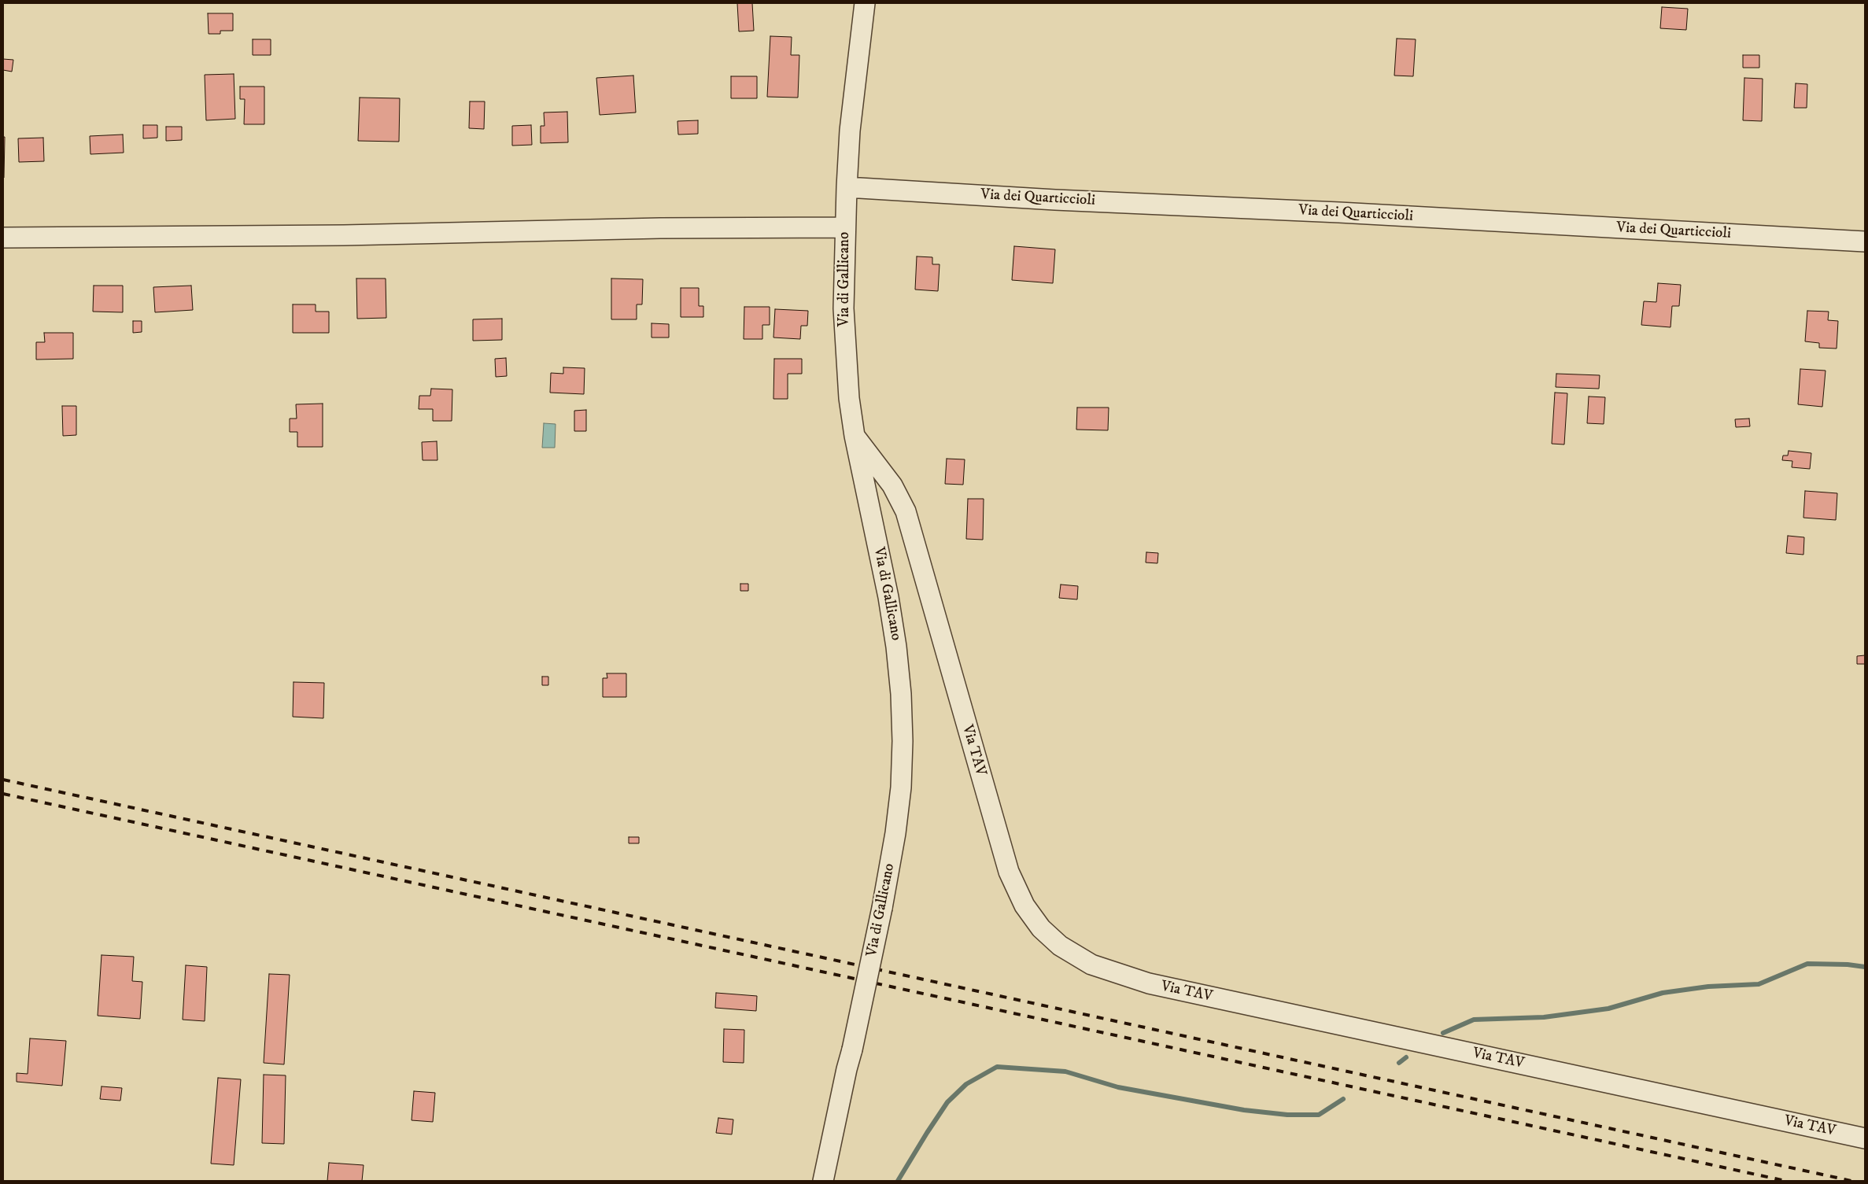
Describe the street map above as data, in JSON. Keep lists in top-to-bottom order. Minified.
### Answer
{"streets":{"street":["Via dei Quarticcioli","Via di Gallicano","Via TAV"]},"crossings":[["Via dei Quarticcioli","Via di Gallicano"],["Via di Gallicano","Via TAV"]]}
